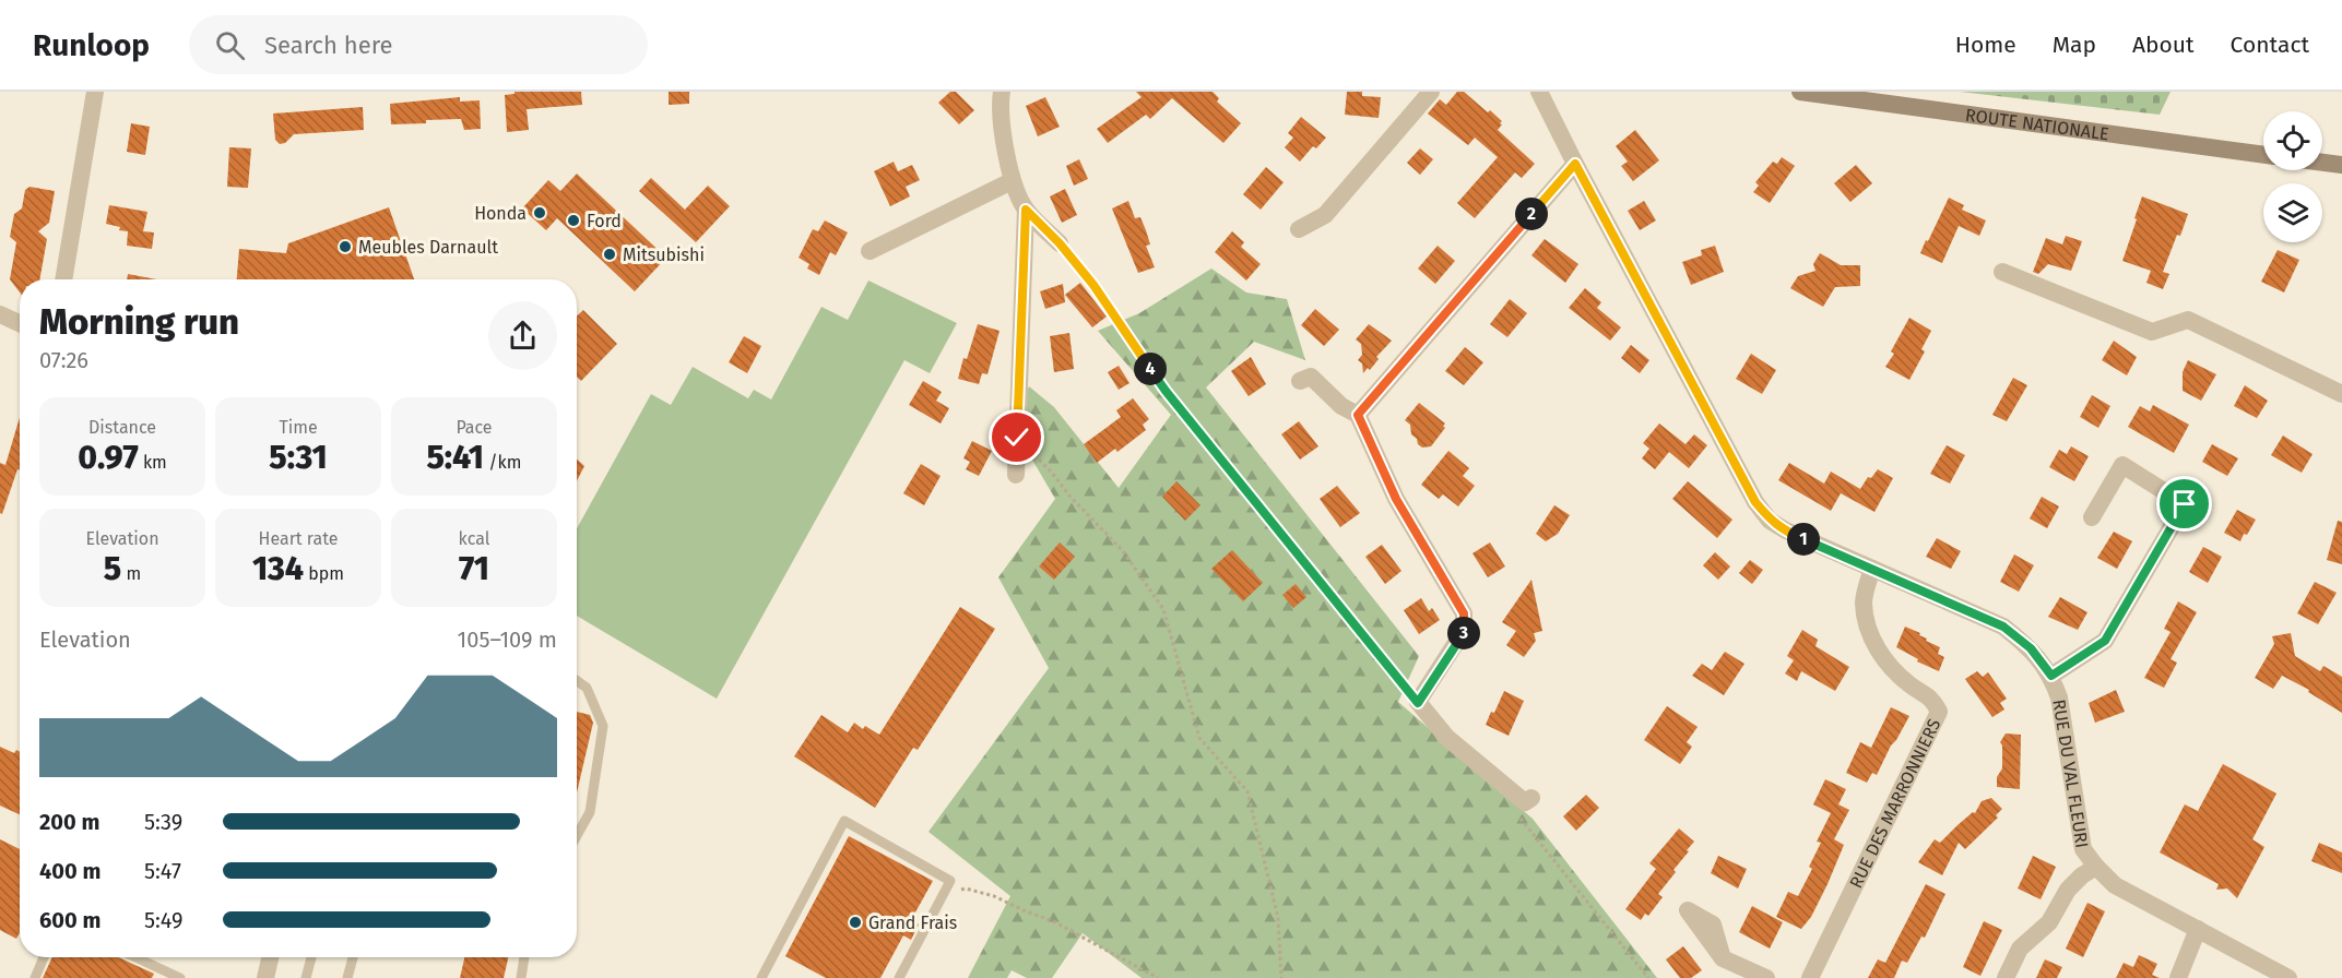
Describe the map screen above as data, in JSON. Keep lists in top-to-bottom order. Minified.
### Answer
{"streets":{"main road":["ROUTE NATIONALE"],"street":["RUE DU VAL FLEURI","RUE DES MARRONNIERS"]},"crossings":[["RUE DU VAL FLEURI","RUE DES MARRONNIERS"]],"places":["Honda","Ford","Meubles Darnault","Mitsubishi","Grand Frais"],"page":{"header":"Runloop","search":"Search here","nav":["Home","Map","About","Contact"],"pins":["2","4","1","3"],"heading":["Morning run","07:26"],"stats":[["Distance","0.97 km"],["Time","5:31"],["Pace","5:41 /km"],["Elevation","5 m"],["Heart rate","134 bpm"],["kcal","71"]],"chart":["Elevation","105–109 m"],"list":[{"name":"200 m","note":"5:39"},{"name":"400 m","note":"5:47"},{"name":"600 m","note":"5:49"}]}}
